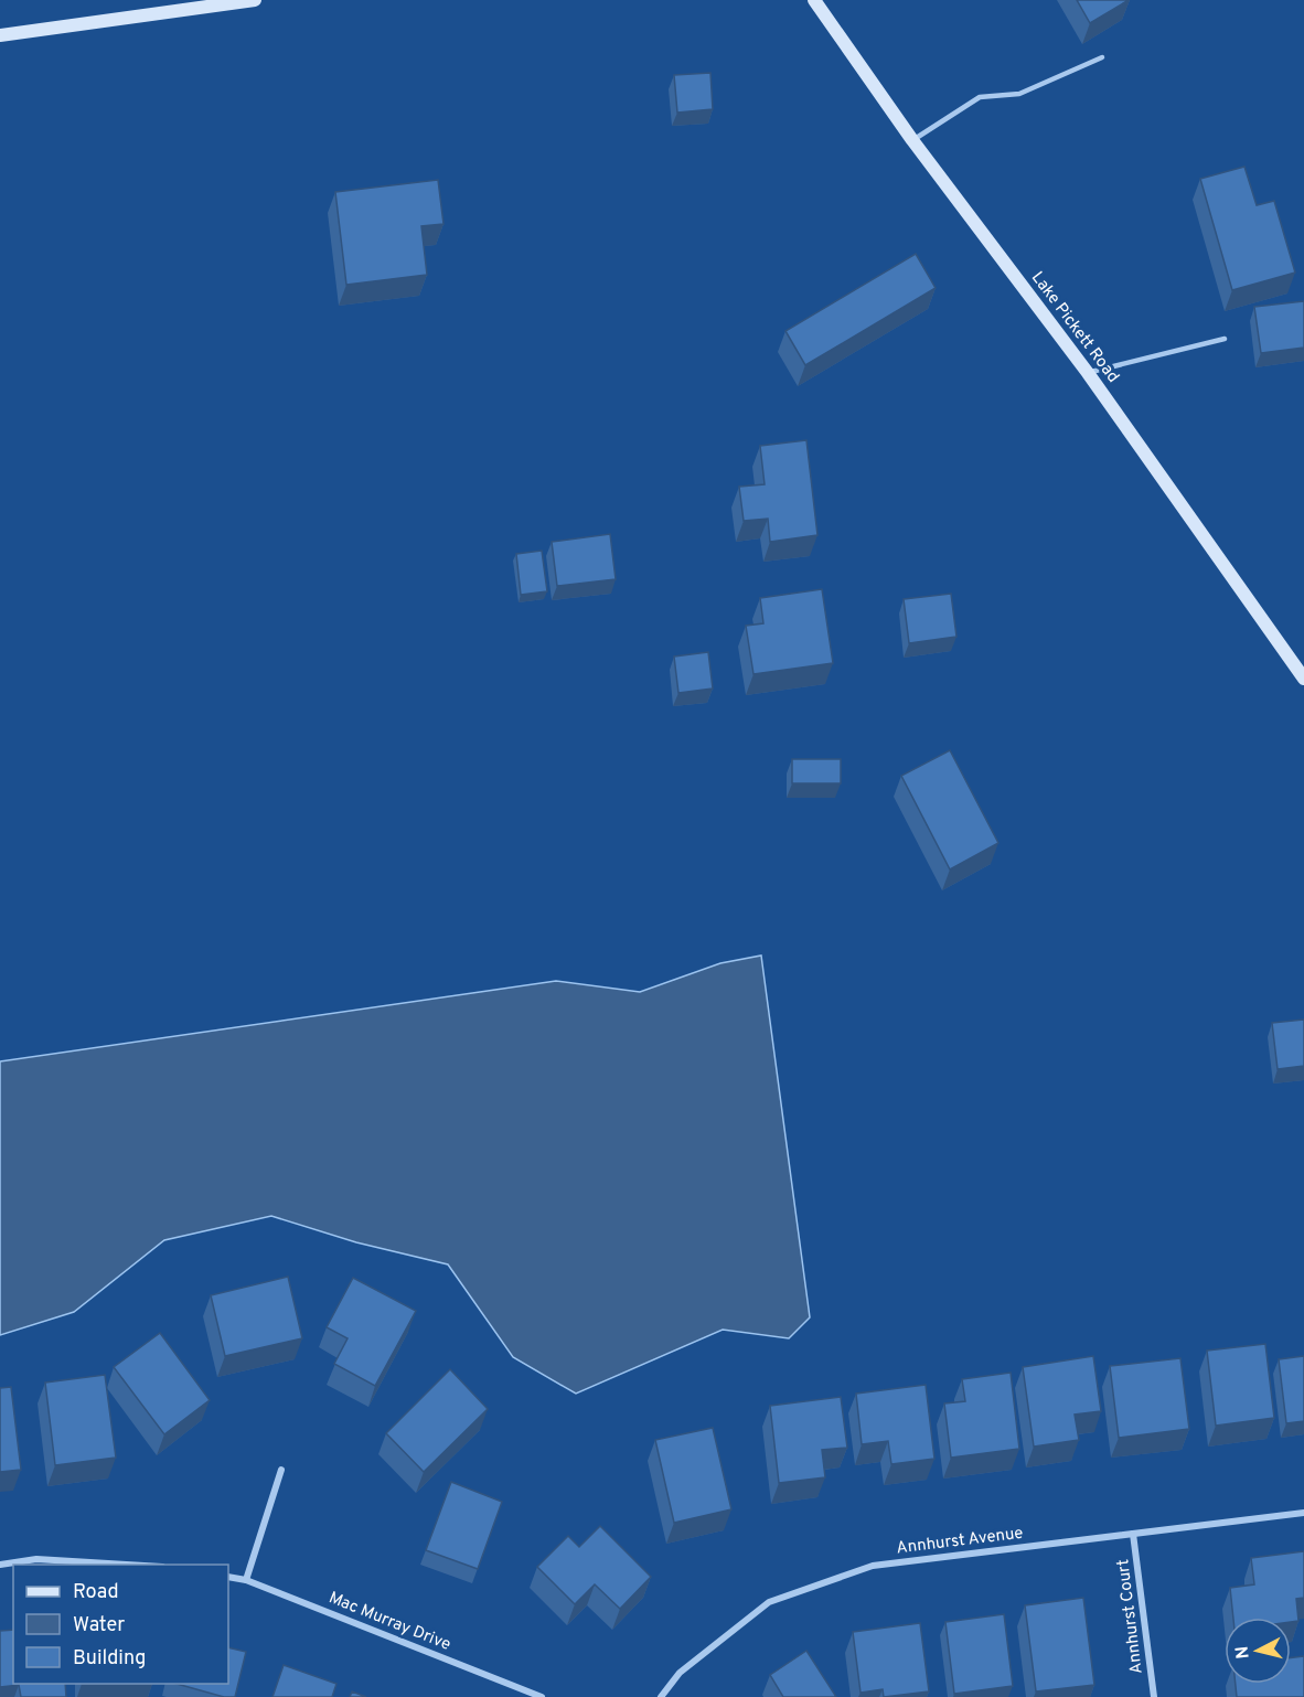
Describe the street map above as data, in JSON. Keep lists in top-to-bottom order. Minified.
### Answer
{"streets":{"main road":["Lake Pickett Road"],"street":["Annhurst Avenue","Annhurst Court","Mac Murray Drive"]},"crossings":[["Annhurst Avenue","Annhurst Court"]],"legend":["Road","Water","Building"],"north":"left"}
